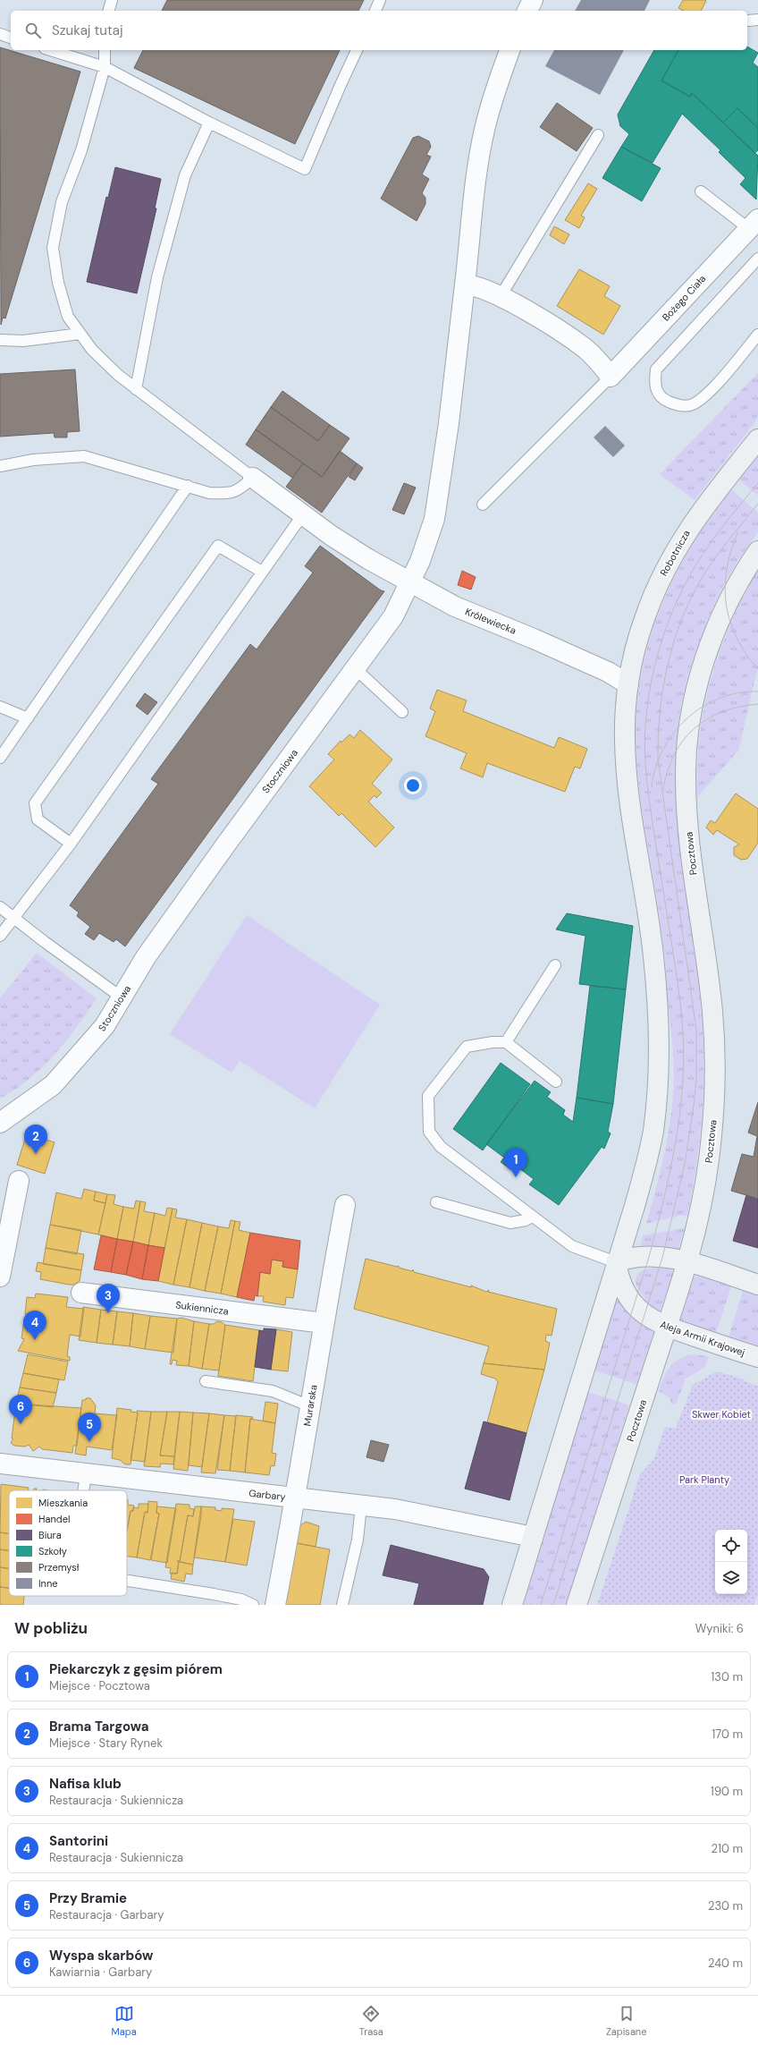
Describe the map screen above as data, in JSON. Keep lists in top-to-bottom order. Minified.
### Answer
{"streets":{"main road":["Robotnicza","Pocztowa","Aleja Armii Krajowej"],"street":["Bożego Ciała","Królewiecka","Stoczniowa","Sukiennicza","Murarska","Garbary"]},"crossings":[["Robotnicza","Królewiecka"],["Królewiecka","Stoczniowa"],["Pocztowa","Aleja Armii Krajowej"],["Sukiennicza","Murarska"],["Murarska","Garbary"]],"parks":["Skwer Kobiet","Park Planty"],"legend":["Mieszkania","Handel","Biura","Szkoły","Przemysł","Inne"],"page":{"search":"Szukaj tutaj","pins":["2","1","3","4","6","5"],"heading":["W pobliżu","Wyniki: 6"],"list":[{"mark":"1","name":"Piekarczyk z gęsim piórem","note":"Miejsce · Pocztowa","value":"130 m"},{"mark":"2","name":"Brama Targowa","note":"Miejsce · Stary Rynek","value":"170 m"},{"mark":"3","name":"Nafisa klub","note":"Restauracja · Sukiennicza","value":"190 m"},{"mark":"4","name":"Santorini","note":"Restauracja · Sukiennicza","value":"210 m"},{"mark":"5","name":"Przy Bramie","note":"Restauracja · Garbary","value":"230 m"},{"mark":"6","name":"Wyspa skarbów","note":"Kawiarnia · Garbary","value":"240 m"}],"nav":["Mapa","Trasa","Zapisane"]}}
